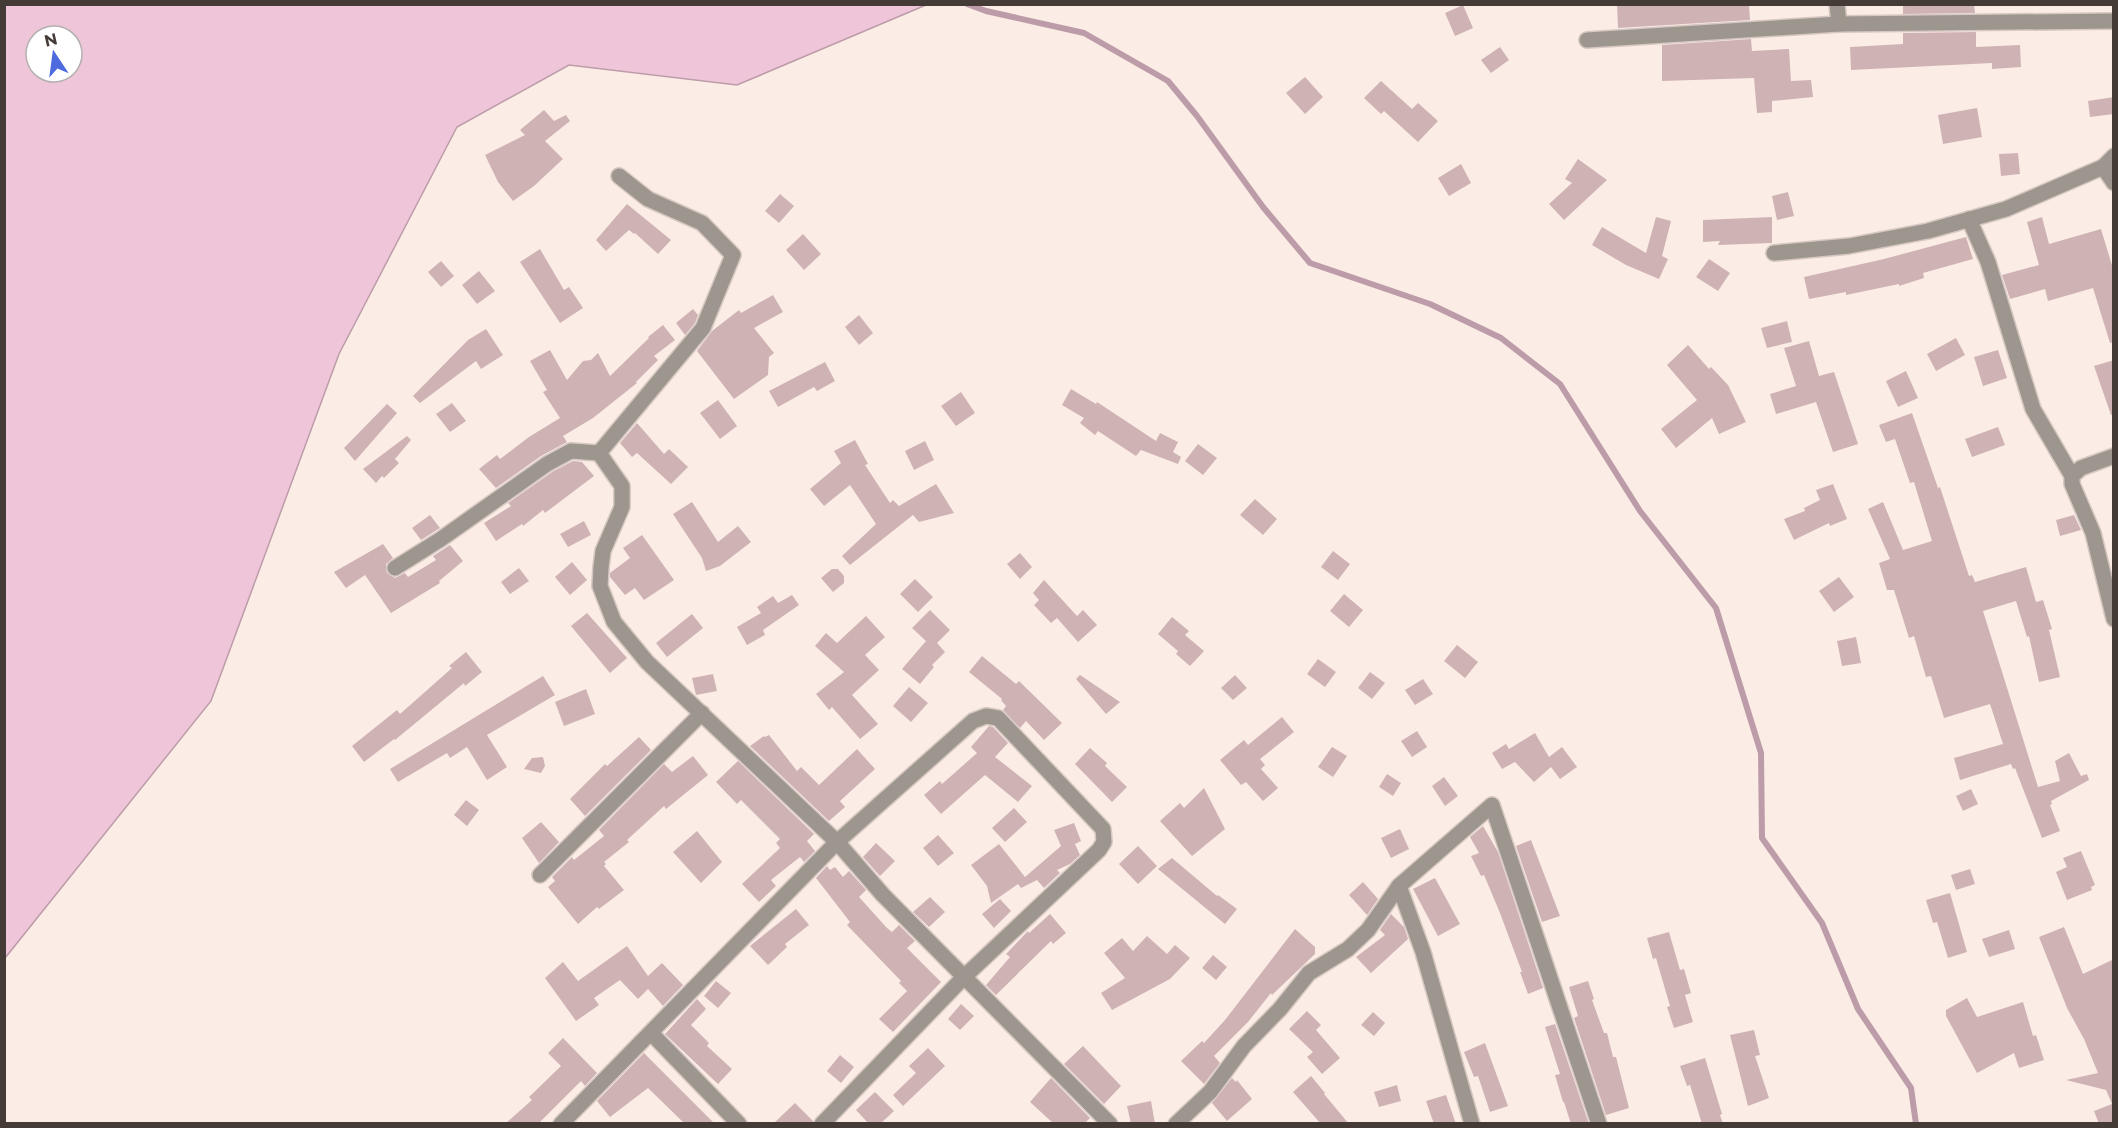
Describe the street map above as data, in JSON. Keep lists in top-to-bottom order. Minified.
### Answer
{"north":"top"}
